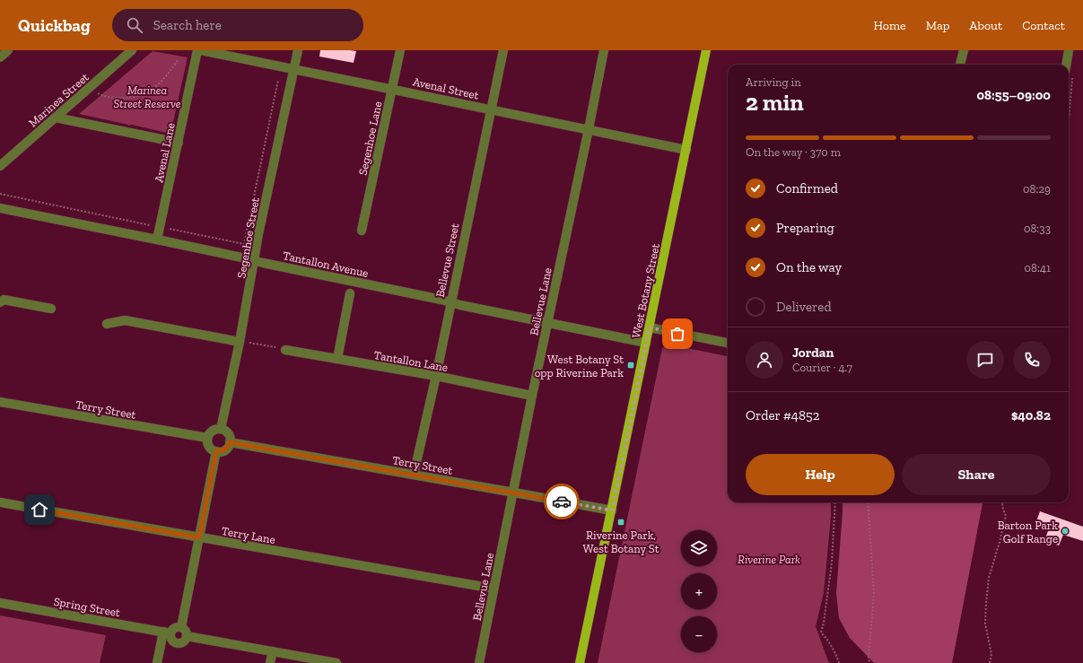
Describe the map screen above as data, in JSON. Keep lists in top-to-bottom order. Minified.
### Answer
{"streets":{"main road":["West Botany Street"],"street":["Avenal Street","Marinea Street","Segenhoe Lane","Avenal Lane","Segenhoe Street","Bellevue Street","Tantallon Avenue","Bellevue Lane","Tantallon Lane","Terry Street","Terry Lane","Spring Street"]},"crossings":[["Avenal Street","Segenhoe Lane"],["Avenal Street","Segenhoe Street"],["Avenal Street","Bellevue Street"],["Avenal Street","West Botany Street"],["Avenal Street","Bellevue Lane"],["Avenal Lane","Tantallon Avenue"],["Segenhoe Street","Tantallon Avenue"],["Segenhoe Street","Terry Street"],["Bellevue Street","Tantallon Avenue"],["Bellevue Street","Tantallon Lane"],["Bellevue Street","Terry Street"],["Tantallon Avenue","West Botany Street"],["Tantallon Avenue","Bellevue Lane"],["West Botany Street","Terry Street"],["Bellevue Lane","Tantallon Lane"],["Bellevue Lane","Terry Street"],["Bellevue Lane","Terry Lane"]],"parks":["Marinea Street Reserve","Riverine Park"],"places":{"transit":["West Botany St opp Riverine Park","Riverine Park, West Botany St"],"other":["Barton Park Golf Range"]},"page":{"header":"Quickbag","search":"Search here","nav":["Home","Map","About","Contact"],"heading":["2 min","Arriving in","08:55–09:00"],"panel":["Jordan","Courier · 4.7","Order #4852","$40.82"],"bar":"On the way · 370 m","list":[["Confirmed","08:29"],["Preparing","08:33"],["On the way","08:41"],"Delivered"],"buttons":["Help","Share"],"map_buttons":["+","−"]}}
